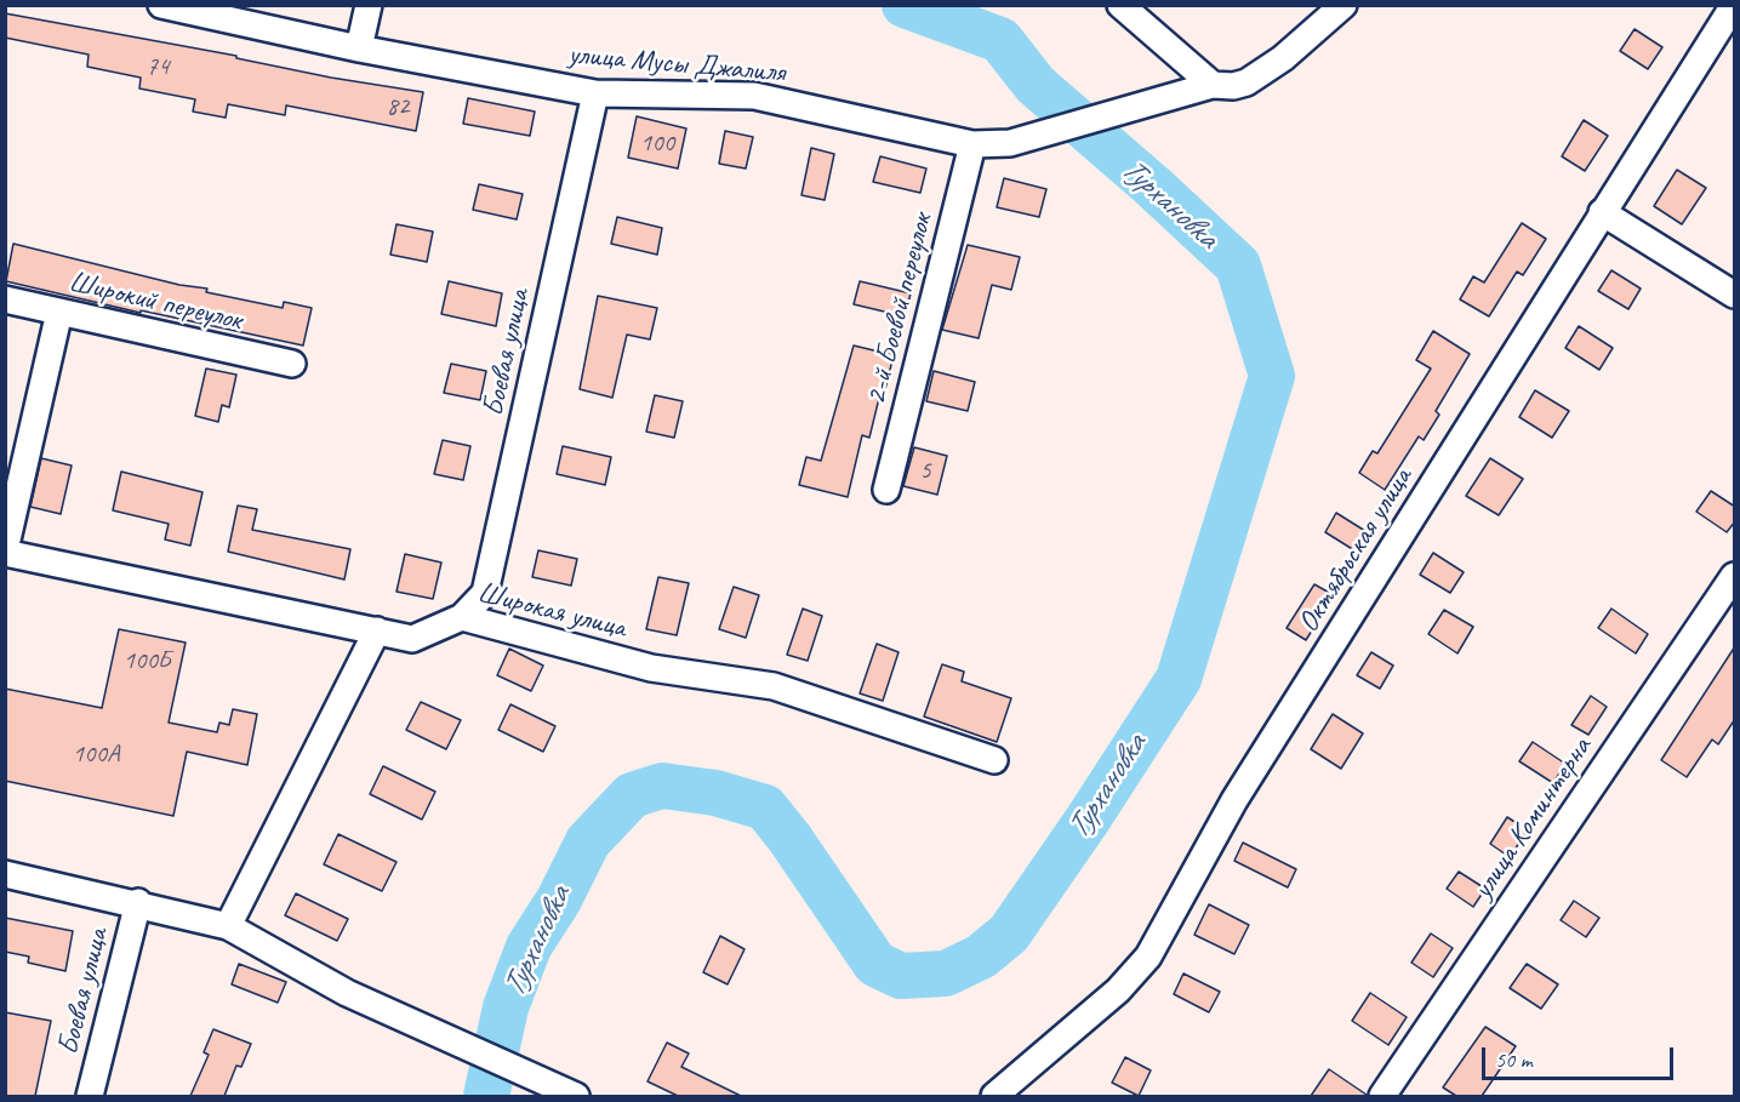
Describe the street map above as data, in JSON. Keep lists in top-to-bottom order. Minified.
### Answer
{"streets":{"street":["улица Мусы Джалиля","Широкий переулок","2-й Боевой переулок","Боевая улица","Октябрьская улица","Широкая улица","улица Коминтерна"]},"crossings":[["улица Мусы Джалиля","2-й Боевой переулок"],["улица Мусы Джалиля","Боевая улица"],["Боевая улица","Широкая улица"]],"water":["Турхановка"],"house_numbers":["74","82","100","5","100Б","100А"],"scale_bar":"50 m"}
